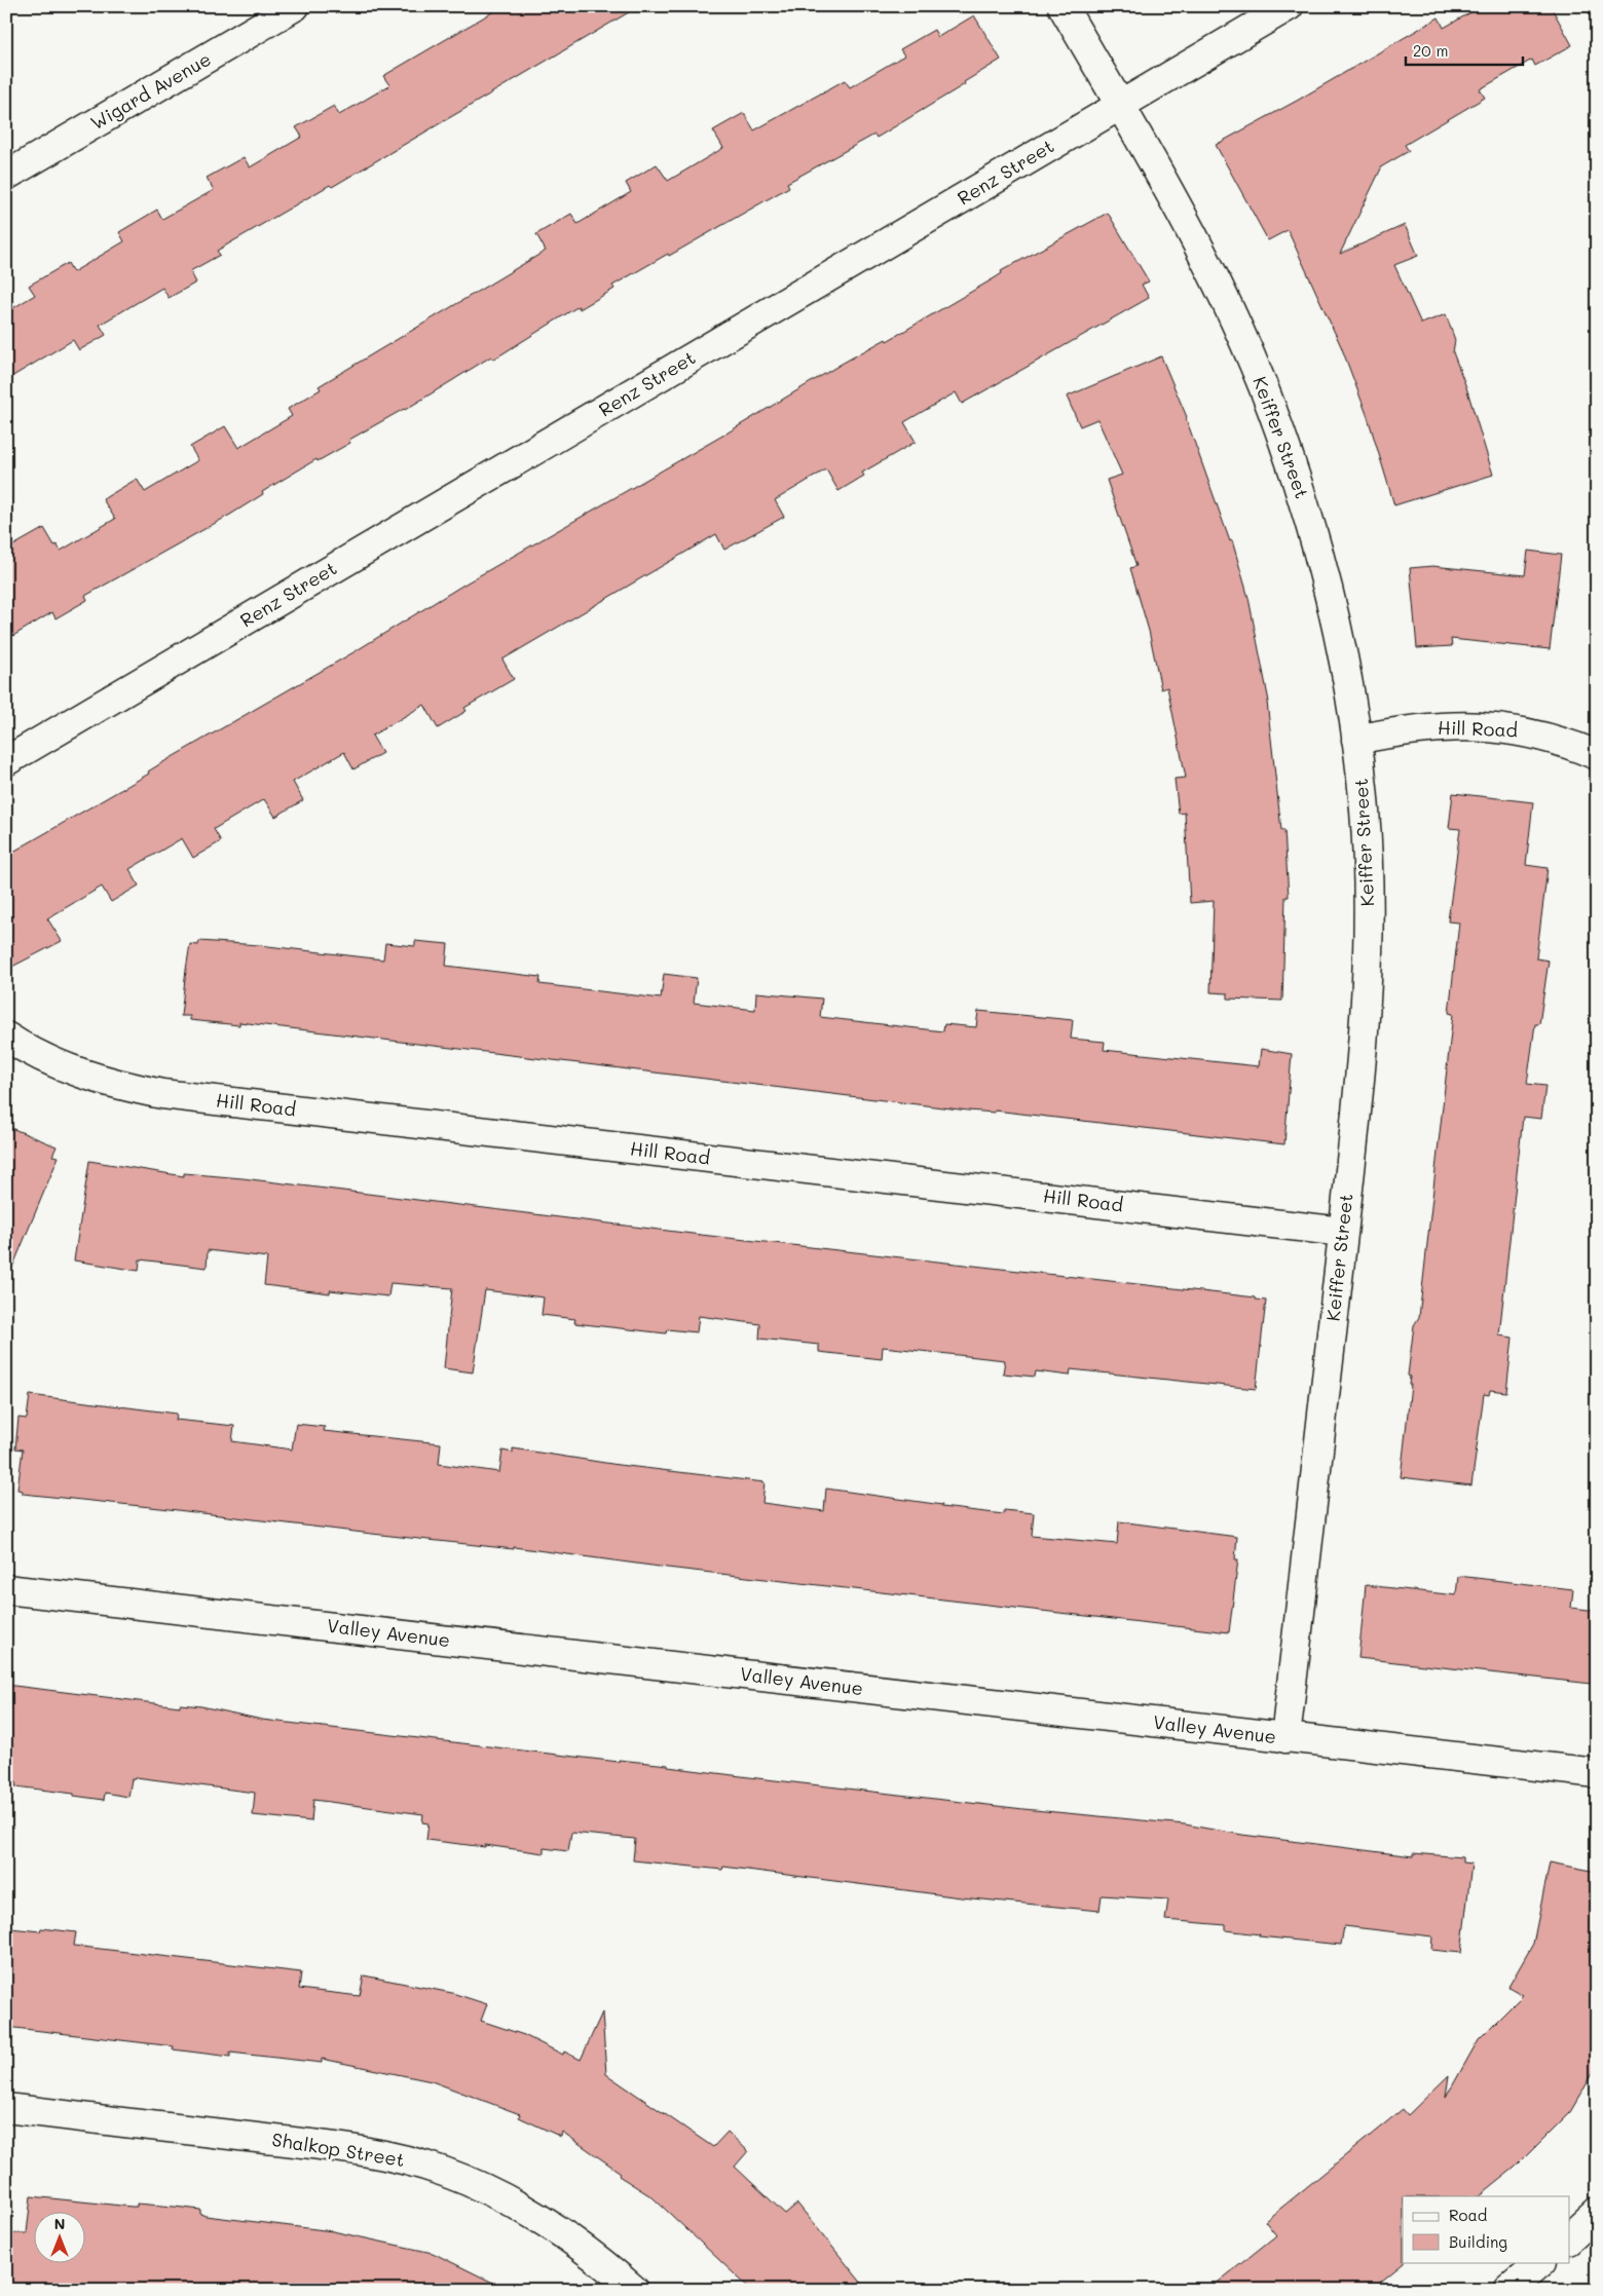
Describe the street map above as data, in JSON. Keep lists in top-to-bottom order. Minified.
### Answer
{"streets":{"street":["Wigard Avenue","Renz Street","Keiffer Street","Hill Road","Valley Avenue","Shalkop Street"]},"crossings":[["Renz Street","Keiffer Street"],["Keiffer Street","Hill Road"],["Keiffer Street","Valley Avenue"]],"legend":["Road","Building"],"scale_bar":"20 m","north":"top"}
